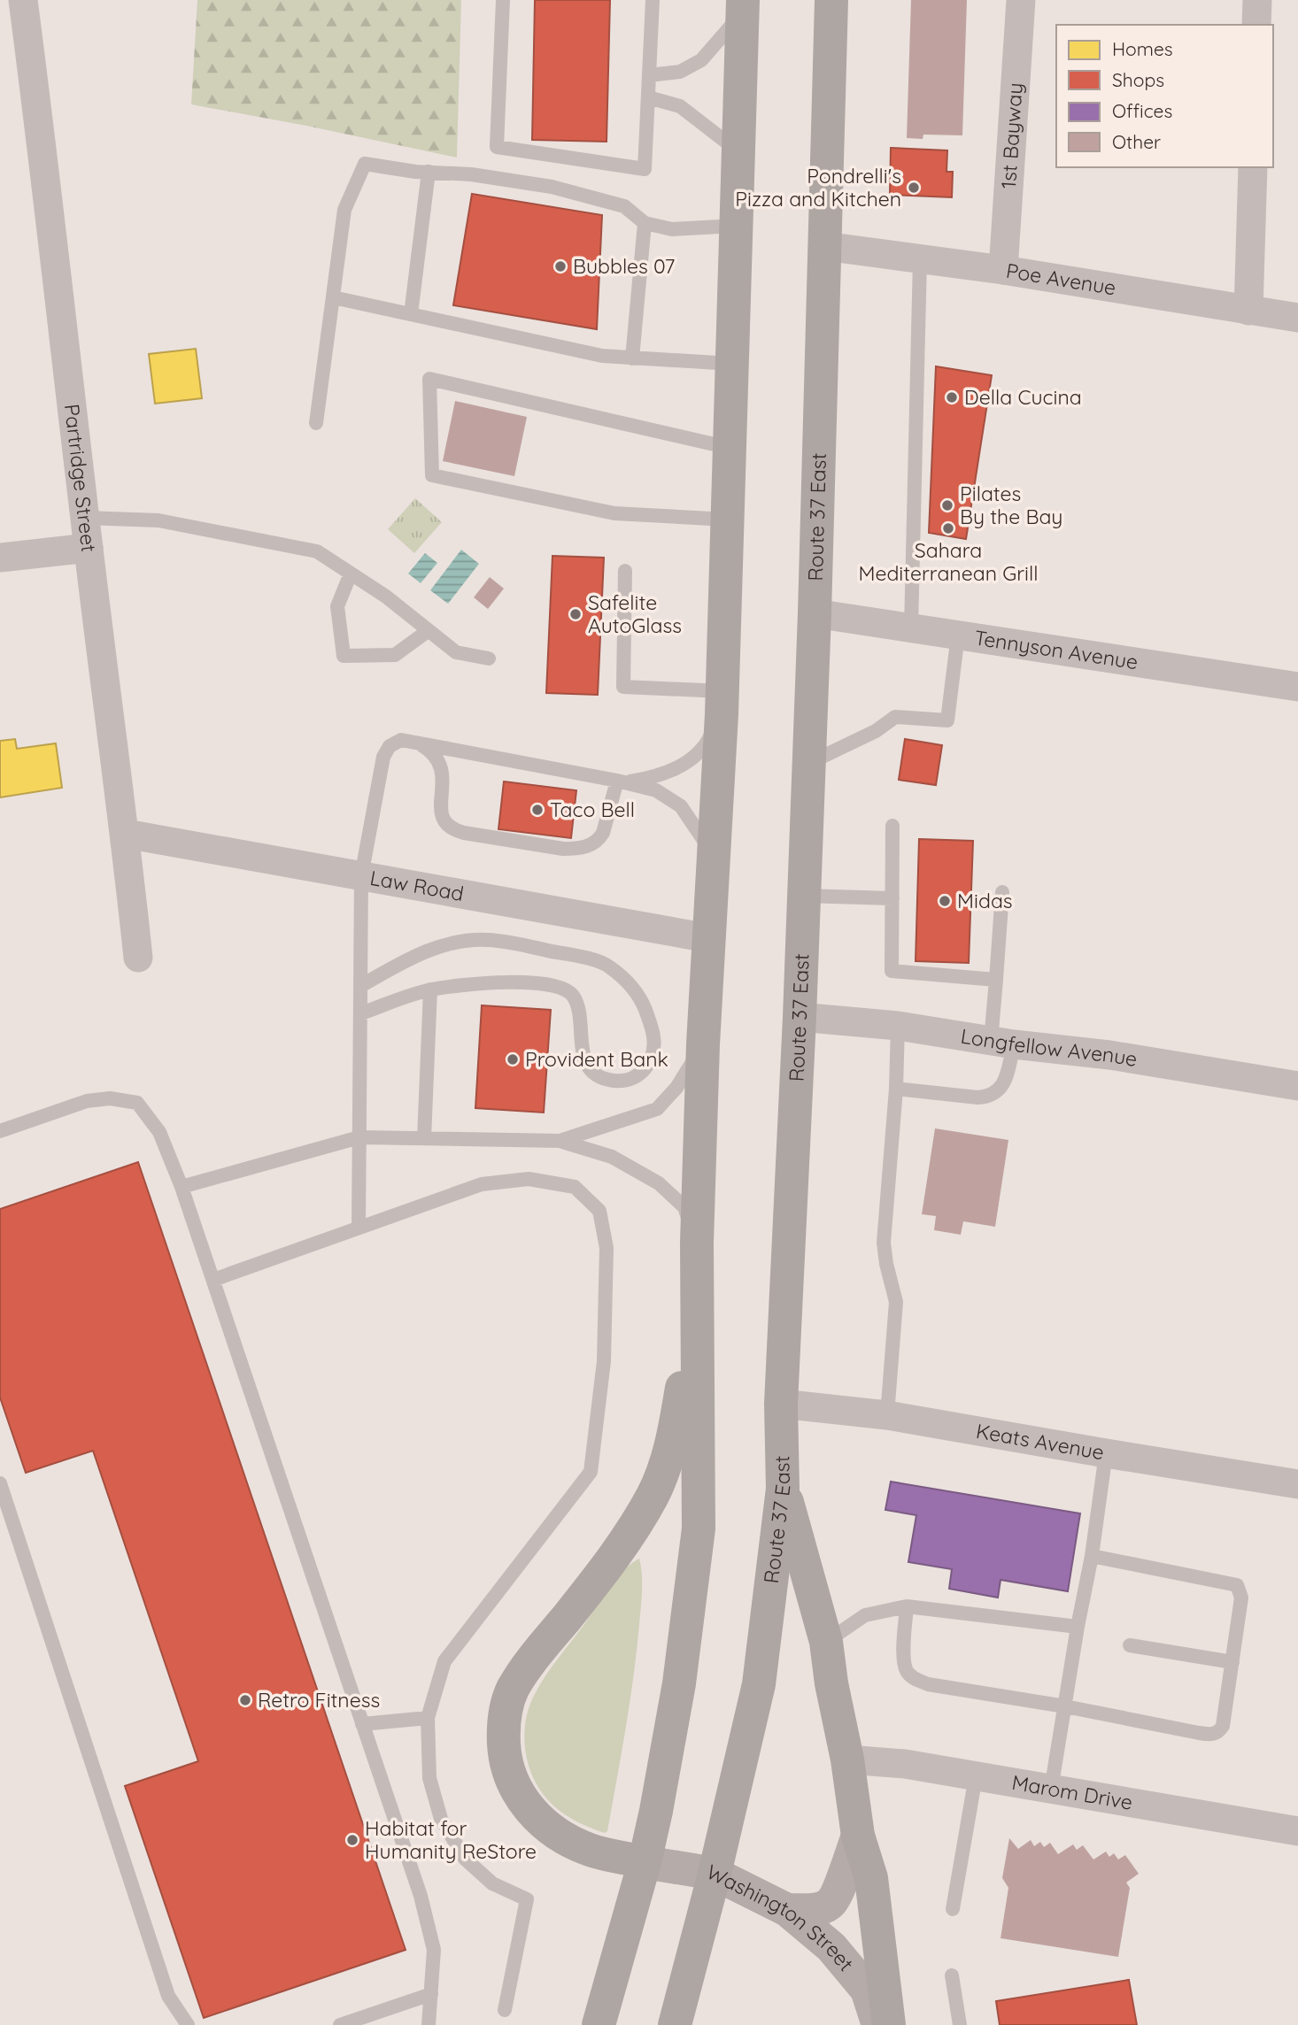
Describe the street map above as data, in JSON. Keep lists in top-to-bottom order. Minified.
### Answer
{"streets":{"highway":["Route 37 East"],"main road":["Washington Street"],"street":["1st Bayway","Poe Avenue","Partridge Street","Tennyson Avenue","Law Road","Longfellow Avenue","Keats Avenue","Marom Drive"]},"crossings":[["1st Bayway","Poe Avenue"],["Poe Avenue","Route 37 East"],["Partridge Street","Law Road"],["Route 37 East","Tennyson Avenue"],["Route 37 East","Longfellow Avenue"],["Route 37 East","Keats Avenue"],["Route 37 East","Washington Street"]],"places":["Pondrelli's Pizza and Kitchen","Bubbles 07","Della Cucina","Pilates By the Bay","Sahara Mediterranean Grill","Safelite AutoGlass","Taco Bell","Midas","Provident Bank","Retro Fitness","Habitat for Humanity ReStore"],"legend":["Homes","Shops","Offices","Other"]}
